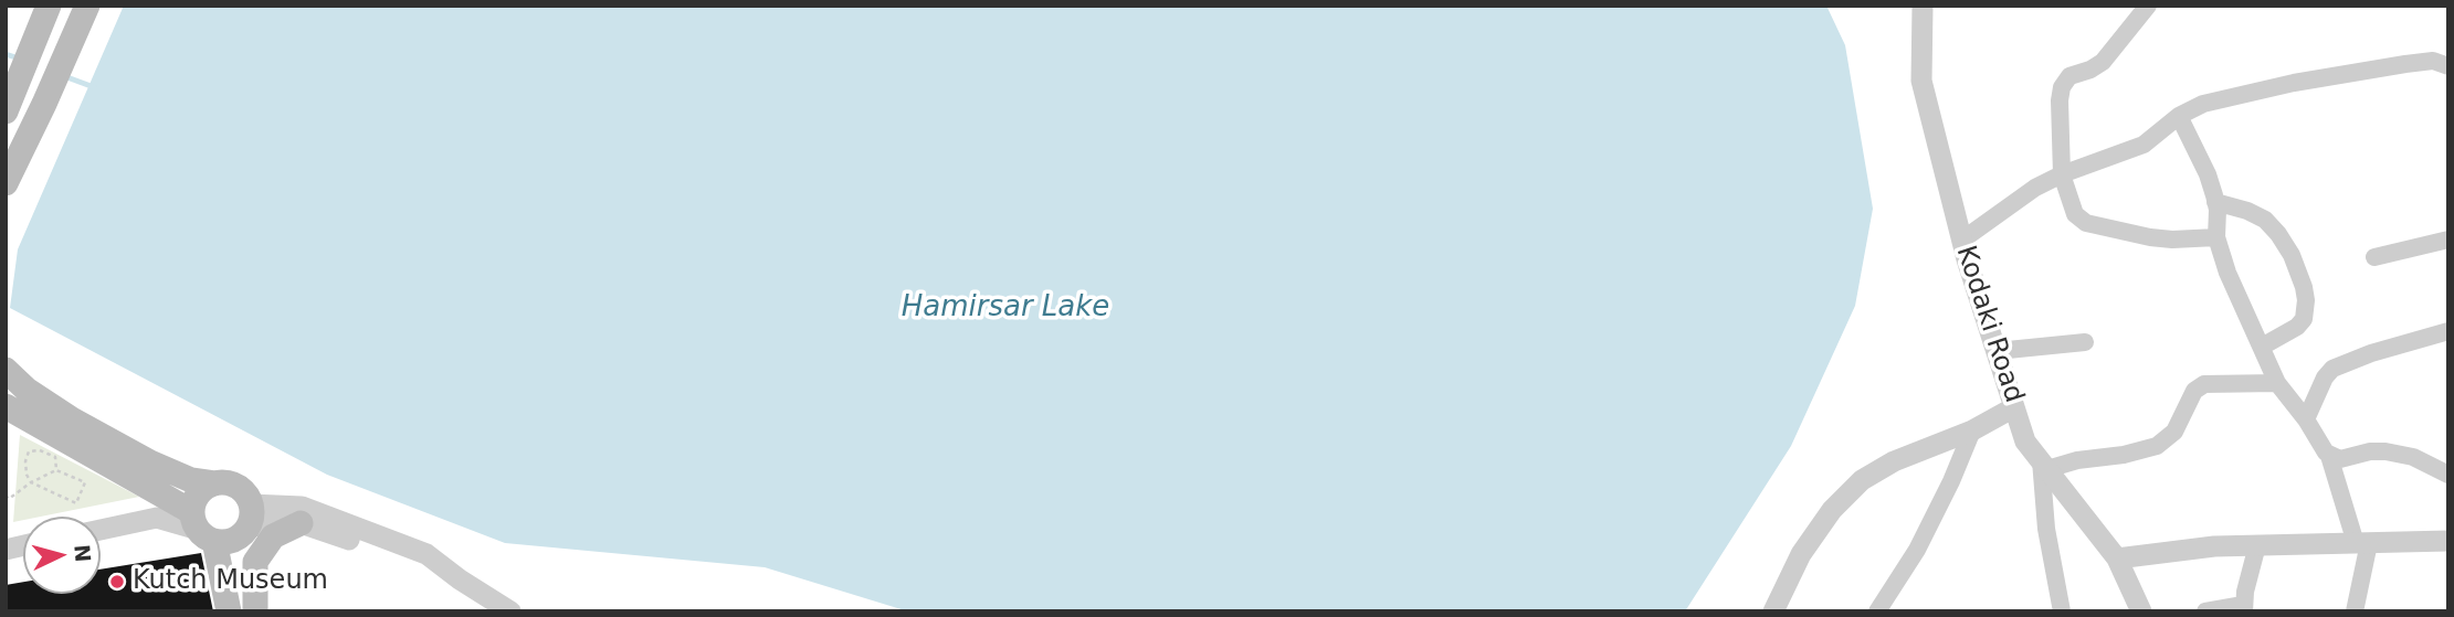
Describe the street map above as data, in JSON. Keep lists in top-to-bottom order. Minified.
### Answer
{"streets":{"street":["Kodaki Road"]},"water":["Hamirsar Lake"],"places":["Kutch Museum"],"north":"right"}
